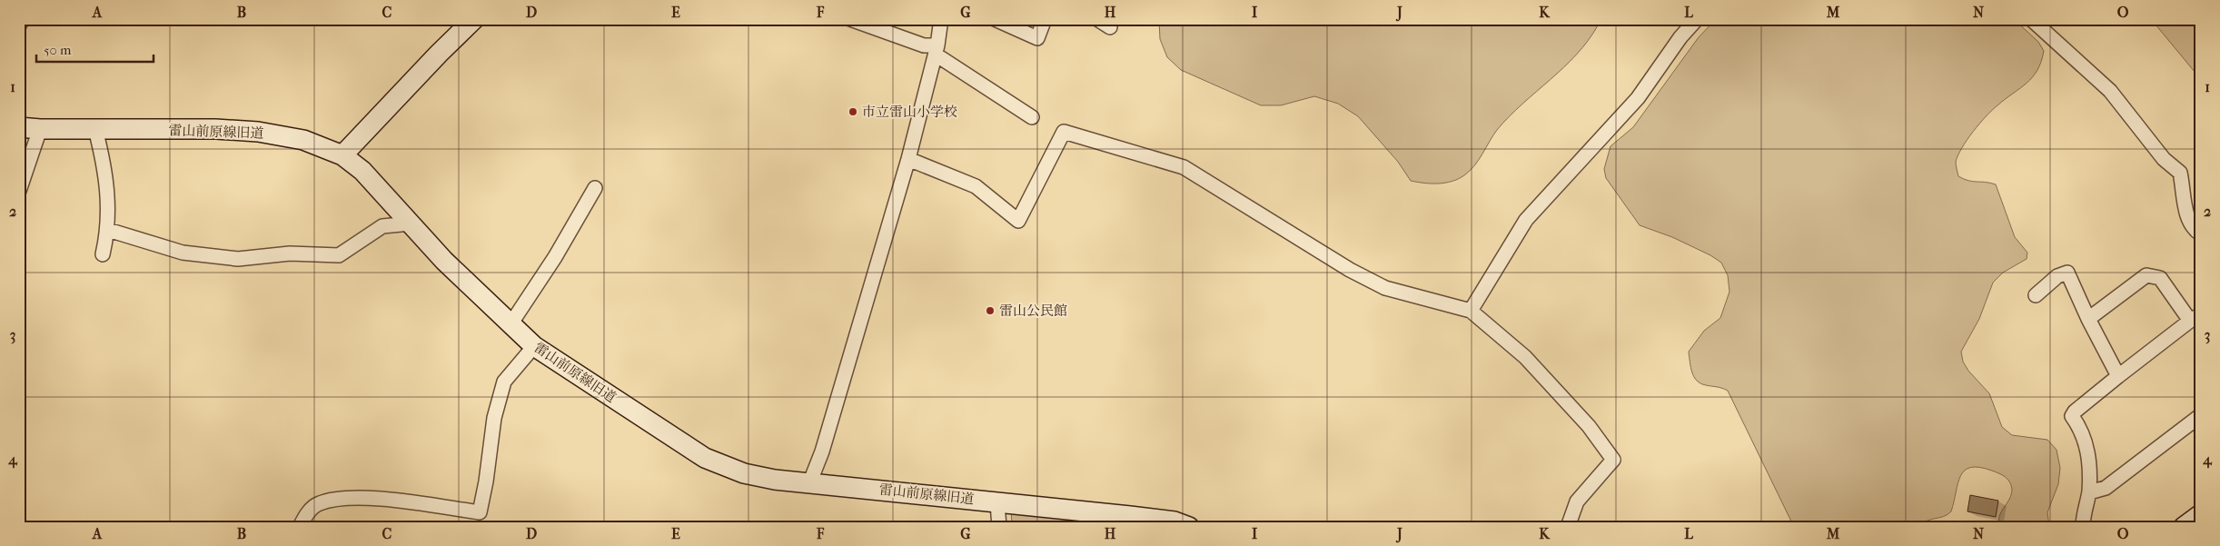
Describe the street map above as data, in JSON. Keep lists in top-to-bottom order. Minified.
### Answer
{"streets":{"street":["雷山前原線旧道"]},"places":["市立雷山小学校","雷山公民館"],"scale_bar":"50 m","grid":{"columns":["A","B","C","D","E","F","G","H","I","J","K","L","M","N","O"],"rows":["1","2","3","4"]}}
